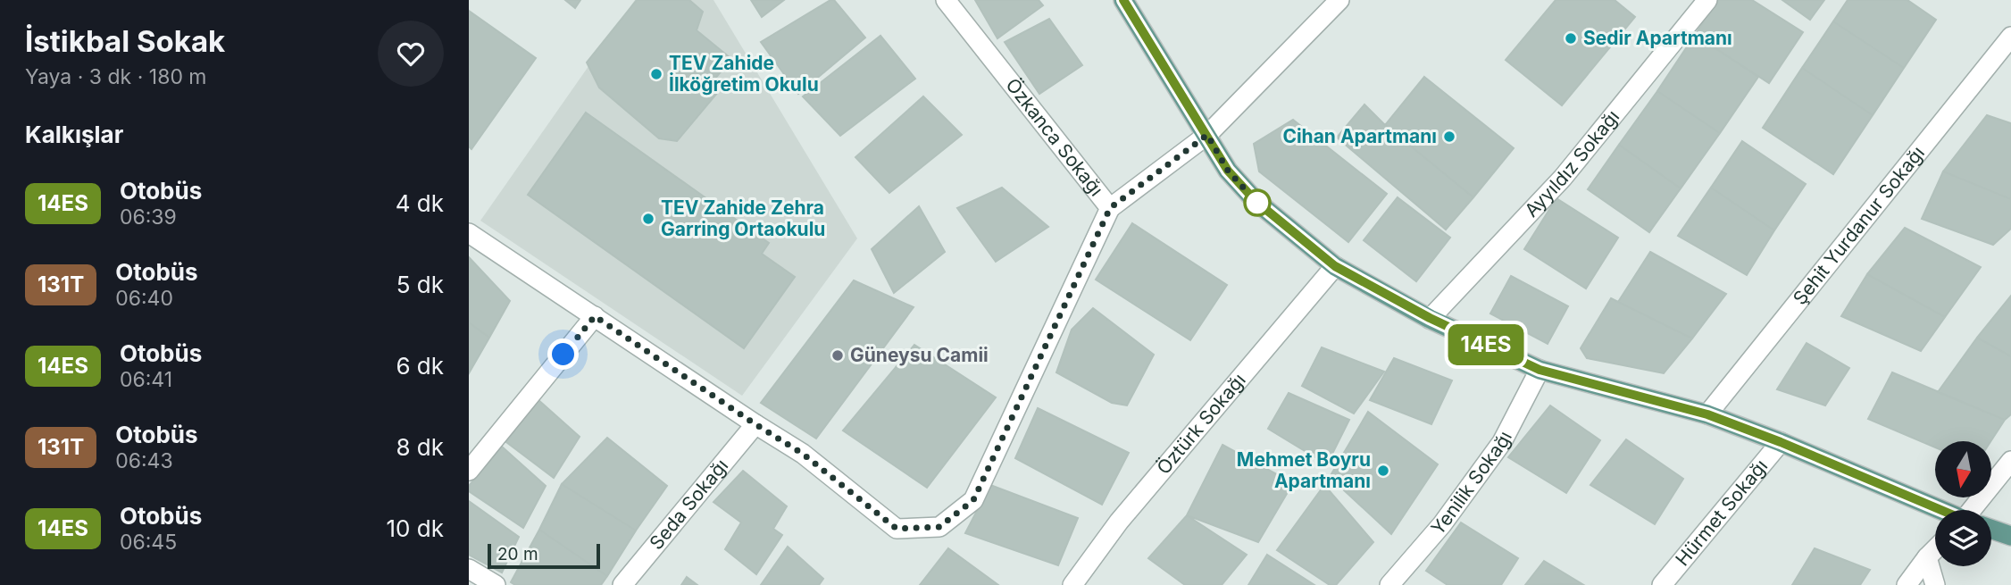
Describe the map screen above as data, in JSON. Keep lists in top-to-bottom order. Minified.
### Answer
{"streets":{"street":["Özkanca Sokağı","Ayyıldız Sokağı","Şehit Yurdanur Sokağı","Öztürk Sokağı","Yenilik Sokağı","Seda Sokağı","Hürmet Sokağı"]},"places":["Sedir Apartmanı","TEV Zahide İlköğretim Okulu","Cihan Apartmanı","TEV Zahide Zehra Garring Ortaokulu","Güneysu Camii","Mehmet Boyru Apartmanı"],"lines":["bus line 14ES"],"scale_bar":"20 m","north":"bottom","page":{"heading":[["İstikbal Sokak","Yaya · 3 dk · 180 m"],"Kalkışlar"],"on_map":"14ES","list":[{"mark":"14ES","name":"Otobüs","note":"06:39","value":"4 dk"},{"mark":"131T","name":"Otobüs","note":"06:40","value":"5 dk"},{"mark":"14ES","name":"Otobüs","note":"06:41","value":"6 dk"},{"mark":"131T","name":"Otobüs","note":"06:43","value":"8 dk"},{"mark":"14ES","name":"Otobüs","note":"06:45","value":"10 dk"}],"scale":"20 m"}}
